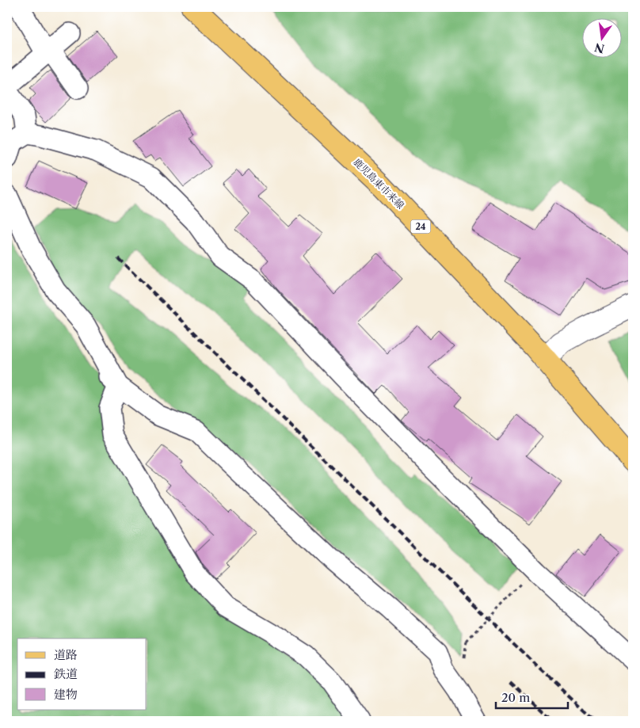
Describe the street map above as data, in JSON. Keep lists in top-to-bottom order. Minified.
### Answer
{"streets":{"main road":["鹿児島東市来線","24"]},"legend":["道路","鉄道","建物"],"scale_bar":"20 m","north":"bottom"}
